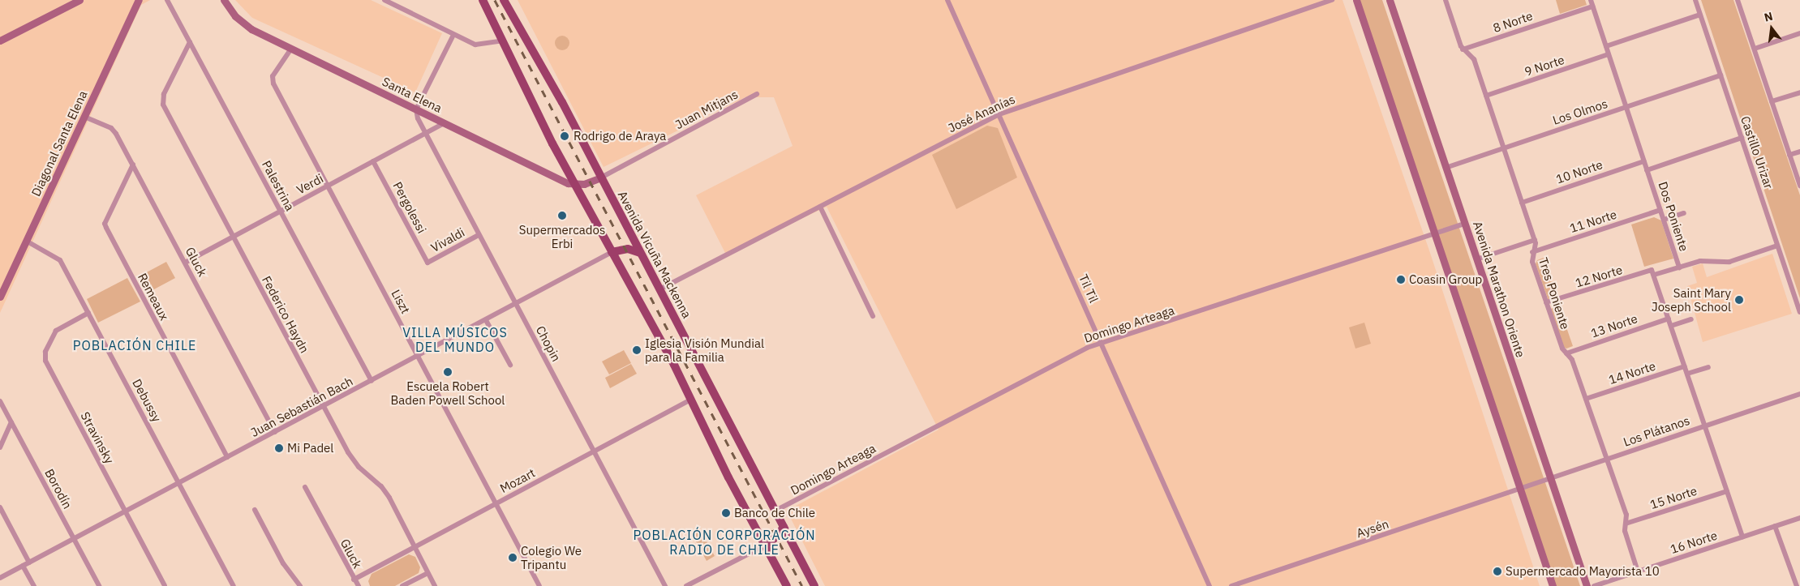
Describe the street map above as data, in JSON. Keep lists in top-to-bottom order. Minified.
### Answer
{"streets":{"main road":["Santa Elena","Diagonal Santa Elena","Avenida Vicuña Mackenna","Avenida Marathon Oriente"],"street":["8 Norte","9 Norte","Juan Mitjans","Los Olmos","José Ananías","Castillo Urizar","10 Norte","Verdi","Palestrina","Pergolessi","Dos Poniente","11 Norte","Vivaldi","Gluck","12 Norte","Til Til","Tres Poniente","Remeaux","Liszt","Federico Haydn","Domingo Arteaga","13 Norte","Chopin","14 Norte","Debussy","Juan Sebastián Bach","Los Plátanos","Stravinsky","Mozart","Borodín","15 Norte","Aysén","16 Norte"]},"crossings":[["8 Norte","Dos Poniente"],["9 Norte","Dos Poniente"],["Santa Elena","Verdi"],["Santa Elena","Liszt"],["Santa Elena","Chopin"],["Juan Mitjans","Avenida Vicuña Mackenna"],["Los Olmos","Castillo Urizar"],["Los Olmos","Dos Poniente"],["Los Olmos","Avenida Marathon Oriente"],["José Ananías","Avenida Vicuña Mackenna"],["José Ananías","Til Til"],["Diagonal Santa Elena","Gluck"],["Diagonal Santa Elena","Debussy"],["10 Norte","Dos Poniente"],["Verdi","Palestrina"],["Verdi","Pergolessi"],["Verdi","Gluck"],["Verdi","Liszt"],["Verdi","Federico Haydn"],["Verdi","Chopin"],["Palestrina","Federico Haydn"],["Palestrina","Juan Sebastián Bach"],["Pergolessi","Vivaldi"],["Dos Poniente","11 Norte"],["Dos Poniente","12 Norte"],["11 Norte","Tres Poniente"],["Vivaldi","Chopin"],["Avenida Vicuña Mackenna","Domingo Arteaga"],["Gluck","Remeaux"],["Gluck","Juan Sebastián Bach"],["Gluck","Mozart"],["12 Norte","Tres Poniente"],["Til Til","Domingo Arteaga"],["Avenida Marathon Oriente","Domingo Arteaga"],["Avenida Marathon Oriente","Los Plátanos"],["Tres Poniente","13 Norte"],["Tres Poniente","14 Norte"],["Tres Poniente","Los Plátanos"],["Tres Poniente","15 Norte"],["Tres Poniente","16 Norte"],["Remeaux","Juan Sebastián Bach"],["Liszt","Juan Sebastián Bach"],["Liszt","Mozart"],["Federico Haydn","Juan Sebastián Bach"],["Federico Haydn","Mozart"],["Chopin","Juan Sebastián Bach"],["Chopin","Mozart"],["Debussy","Juan Sebastián Bach"],["Debussy","Stravinsky"],["Juan Sebastián Bach","Stravinsky"],["Juan Sebastián Bach","Borodín"],["Los Plátanos","Aysén"]],"districts":["VILLA MÚSICOS DEL MUNDO","POBLACIÓN CHILE","POBLACIÓN CORPORACIÓN RADIO DE CHILE"],"places":["Rodrigo de Araya","Supermercados Erbi","Coasin Group","Saint Mary Joseph School","Iglesia Visión Mundial para la Familia","Escuela Robert Baden Powell School","Mi Padel","Banco de Chile","Colegio We Tripantu","Supermercado Mayorista 10"],"north":"top"}
